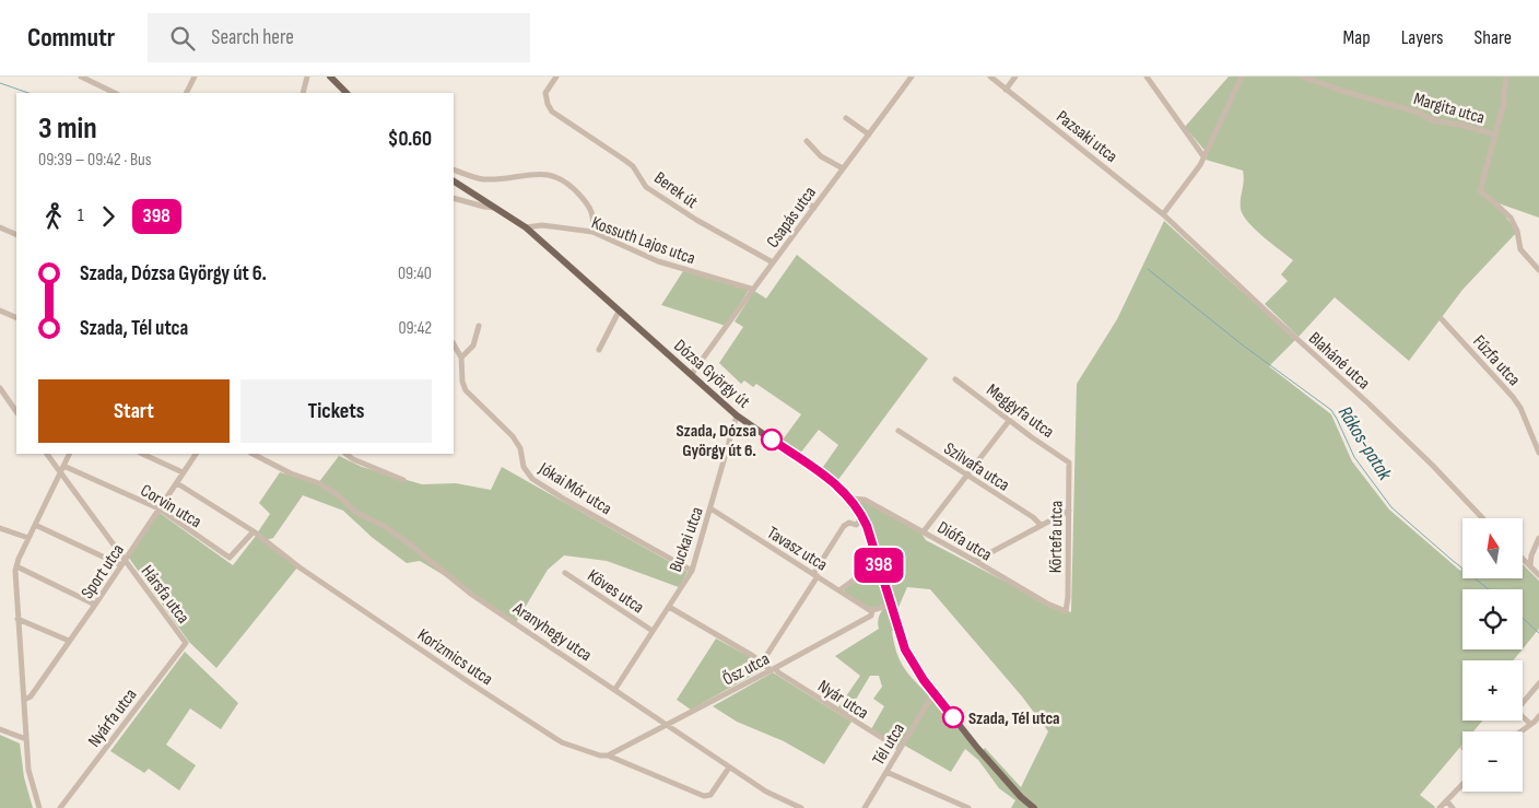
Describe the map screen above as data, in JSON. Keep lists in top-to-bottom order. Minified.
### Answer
{"streets":{"main road":["Dózsa György út"],"street":["Margita utca","Pazsaki utca","Berek út","Csapás utca","Kossuth Lajos utca","Blaháné utca","Fűzfa utca","Meggyfa utca","Szilvafa utca","Jókai Mór utca","Corvin utca","Körtefa utca","Buckai utca","Diófa utca","Tavasz utca","Sport utca","Köves utca","Hársfa utca","Aranyhegy utca","Korizmics utca","Ősz utca","Nyár utca","Nyárfa utca","Tél utca"]},"crossings":[["Pazsaki utca","Blaháné utca"],["Berek út","Csapás utca"],["Csapás utca","Kossuth Lajos utca"],["Csapás utca","Dózsa György út"],["Kossuth Lajos utca","Dózsa György út"],["Dózsa György út","Buckai utca"],["Dózsa György út","Diófa utca"],["Dózsa György út","Ősz utca"],["Dózsa György út","Tél utca"],["Meggyfa utca","Körtefa utca"],["Jókai Mór utca","Buckai utca"],["Corvin utca","Sport utca"],["Corvin utca","Korizmics utca"],["Körtefa utca","Diófa utca"],["Buckai utca","Tavasz utca"],["Buckai utca","Köves utca"],["Buckai utca","Aranyhegy utca"],["Buckai utca","Nyár utca"],["Tavasz utca","Ősz utca"],["Sport utca","Hársfa utca"],["Sport utca","Korizmics utca"],["Hársfa utca","Nyárfa utca"],["Aranyhegy utca","Korizmics utca"],["Aranyhegy utca","Ősz utca"],["Korizmics utca","Ősz utca"],["Ősz utca","Nyár utca"],["Nyár utca","Tél utca"]],"water":["Rákos-patak"],"places":["Szada, Dózsa György út 6.","Szada, Tél utca"],"lines":["bus line 398"],"north":"top","page":{"header":"Commutr","search":"Search here","nav":["Map","Layers","Share"],"on_map":"398","heading":["3 min","09:39 – 09:42 · Bus","$0.60"],"legs":["1","398"],"list":[{"name":"Szada, Dózsa György út 6.","value":"09:40"},{"name":"Szada, Tél utca","value":"09:42"}],"buttons":["Start","Tickets"],"map_buttons":["+","−"]}}
